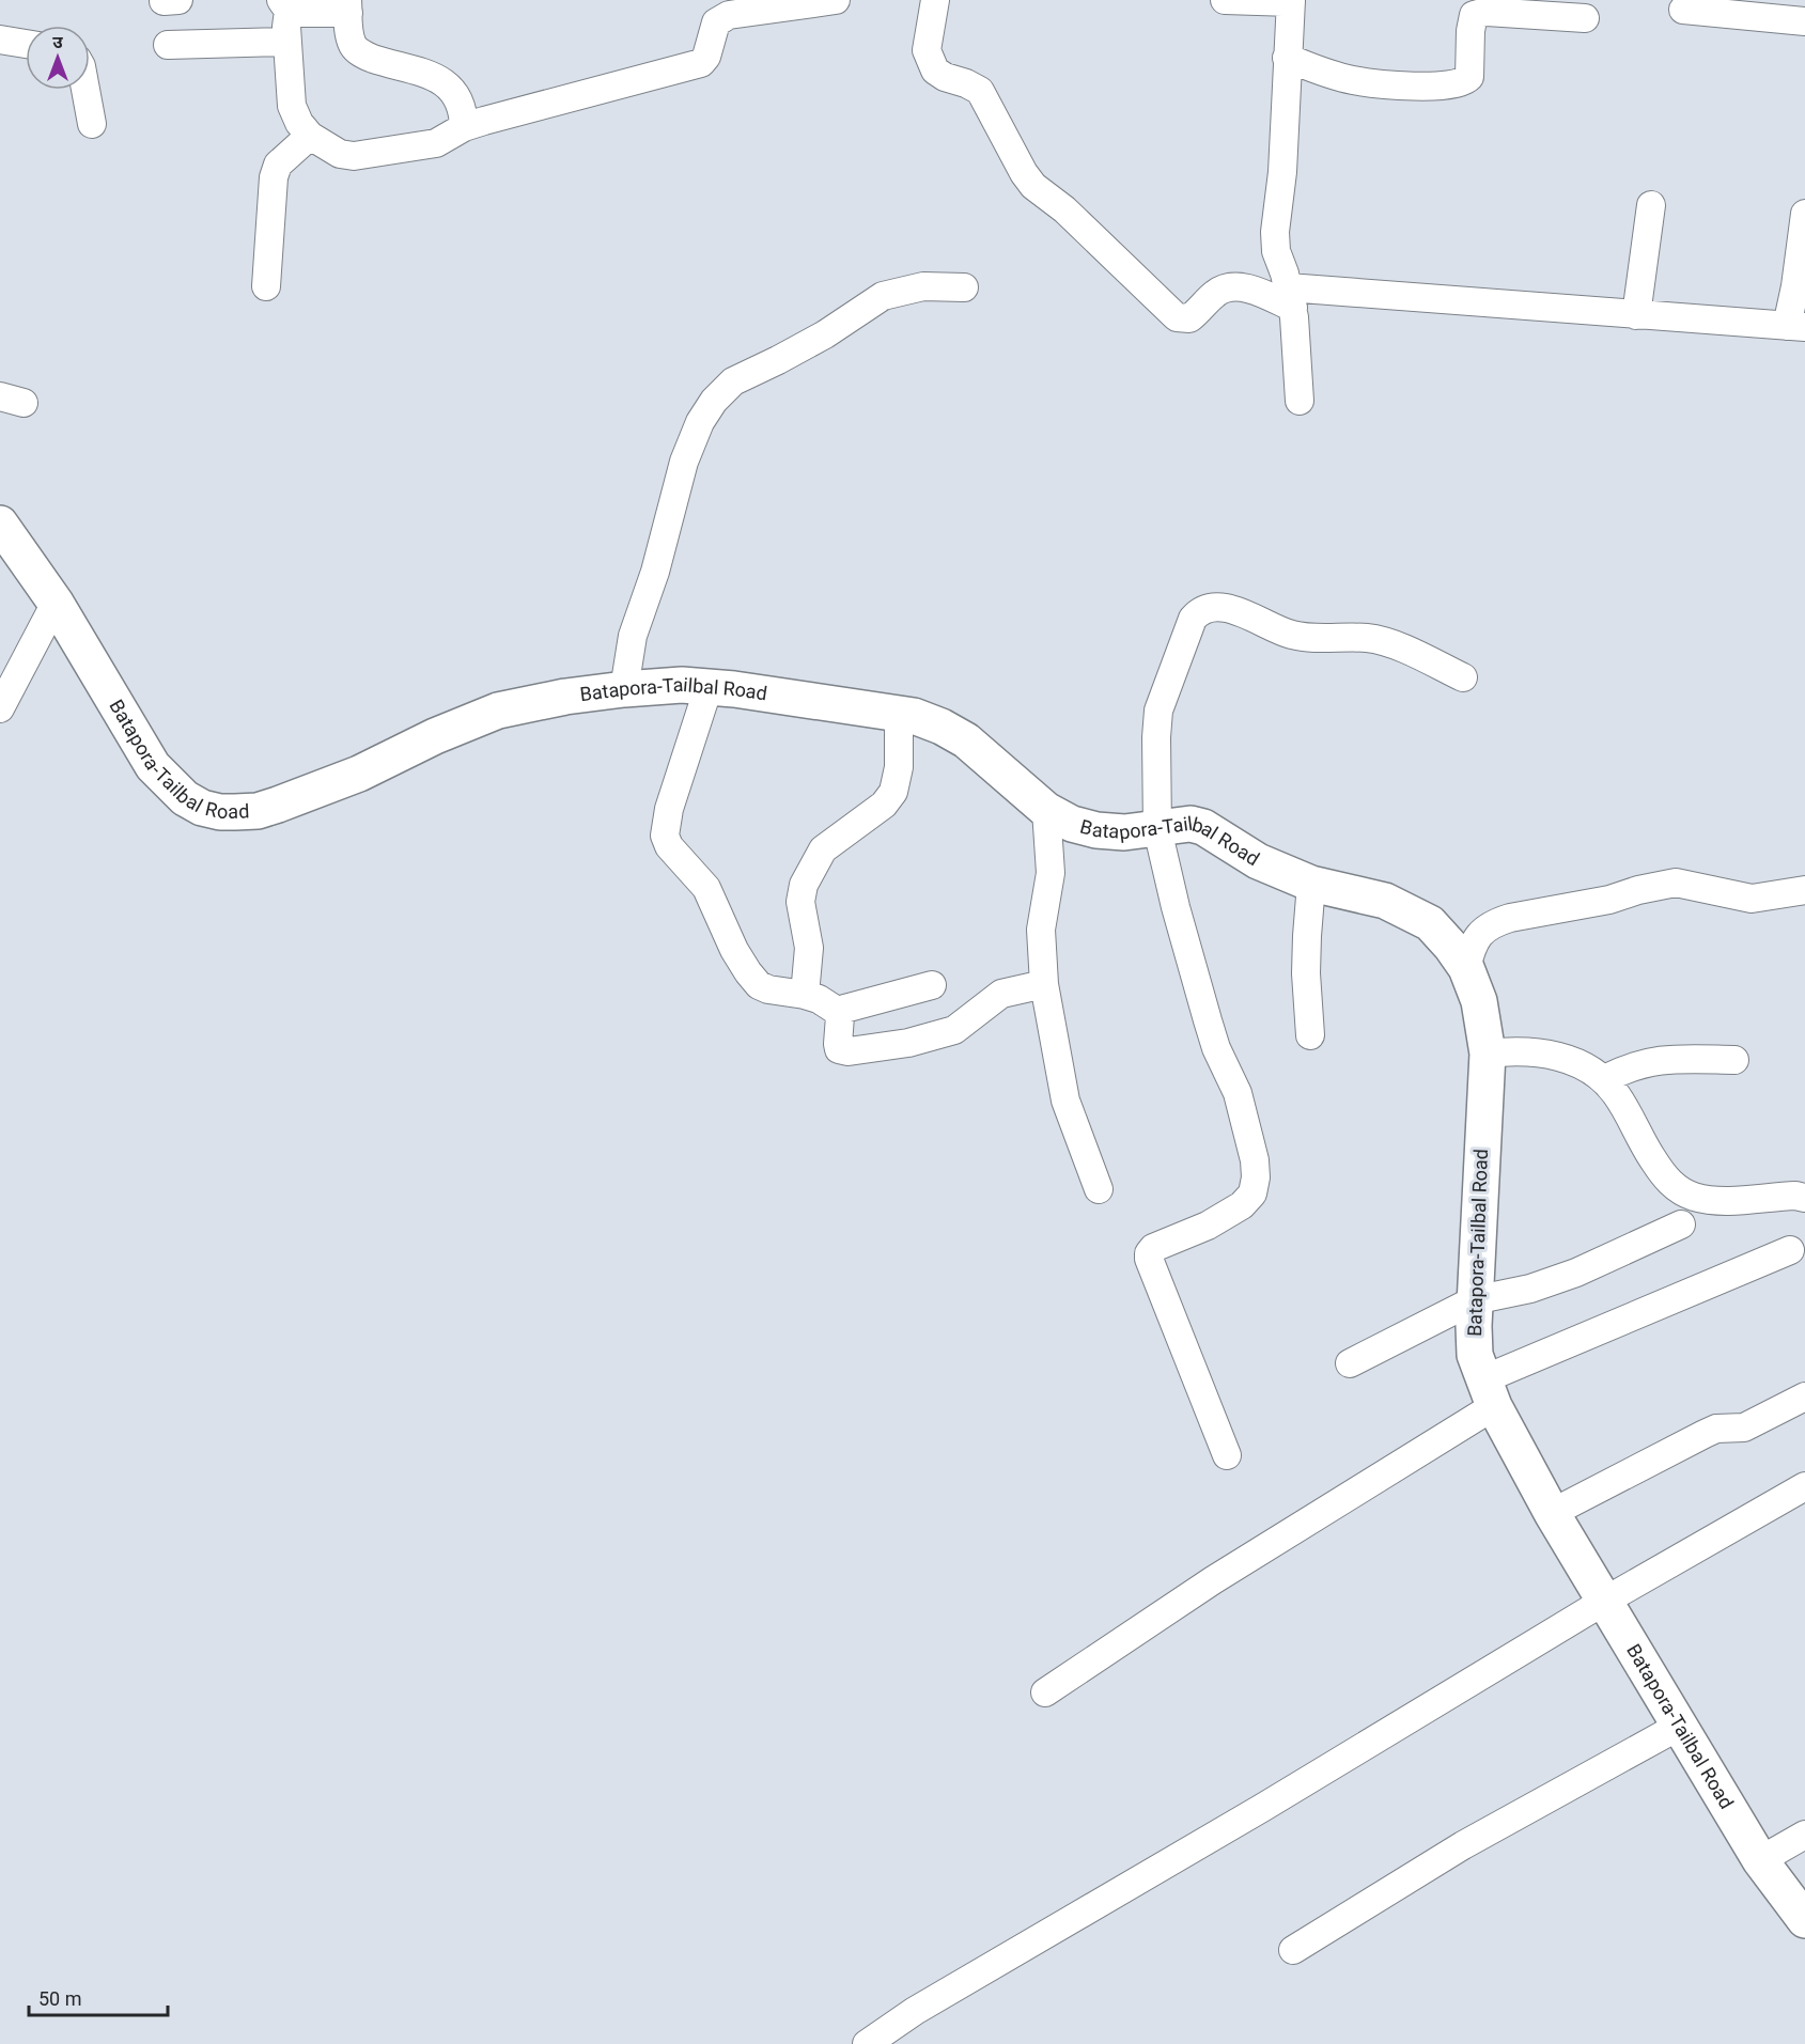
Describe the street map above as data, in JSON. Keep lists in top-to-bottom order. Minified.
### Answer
{"streets":{"main road":["Batapora-Tailbal Road"]},"scale_bar":"50 m","north":"top"}
